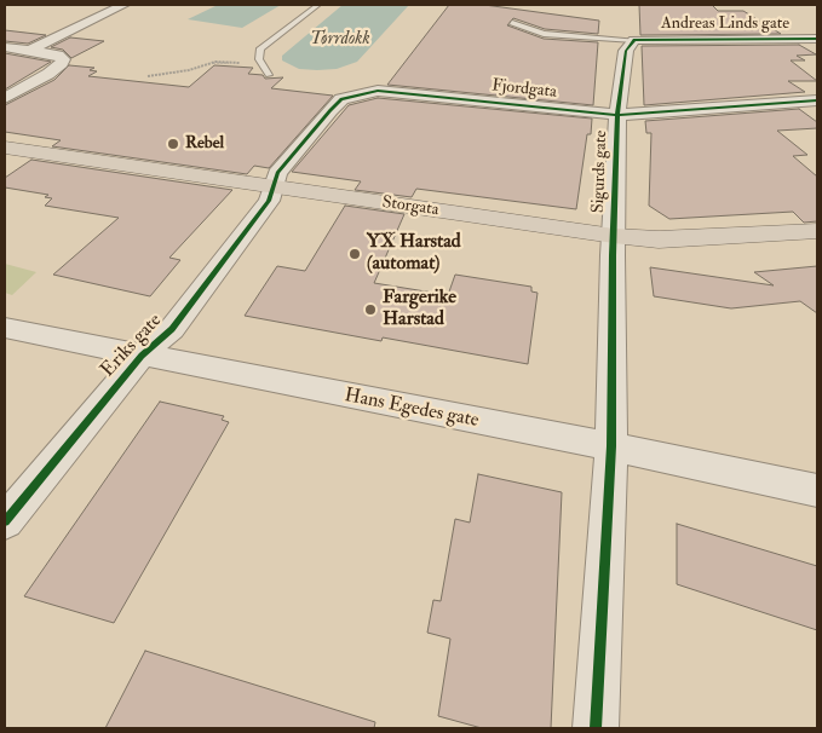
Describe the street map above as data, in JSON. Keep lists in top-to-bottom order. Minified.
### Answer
{"streets":{"highway":["Storgata"],"street":["Andreas Linds gate","Fjordgata","Sigurds gate","Eriks gate","Hans Egedes gate"]},"crossings":[["Andreas Linds gate","Sigurds gate"],["Fjordgata","Sigurds gate"],["Fjordgata","Storgata"],["Fjordgata","Eriks gate"],["Sigurds gate","Storgata"],["Sigurds gate","Hans Egedes gate"],["Storgata","Eriks gate"],["Eriks gate","Hans Egedes gate"]],"water":["Tørrdokk"],"places":["Rebel","YX Harstad (automat)","Fargerike Harstad"]}
